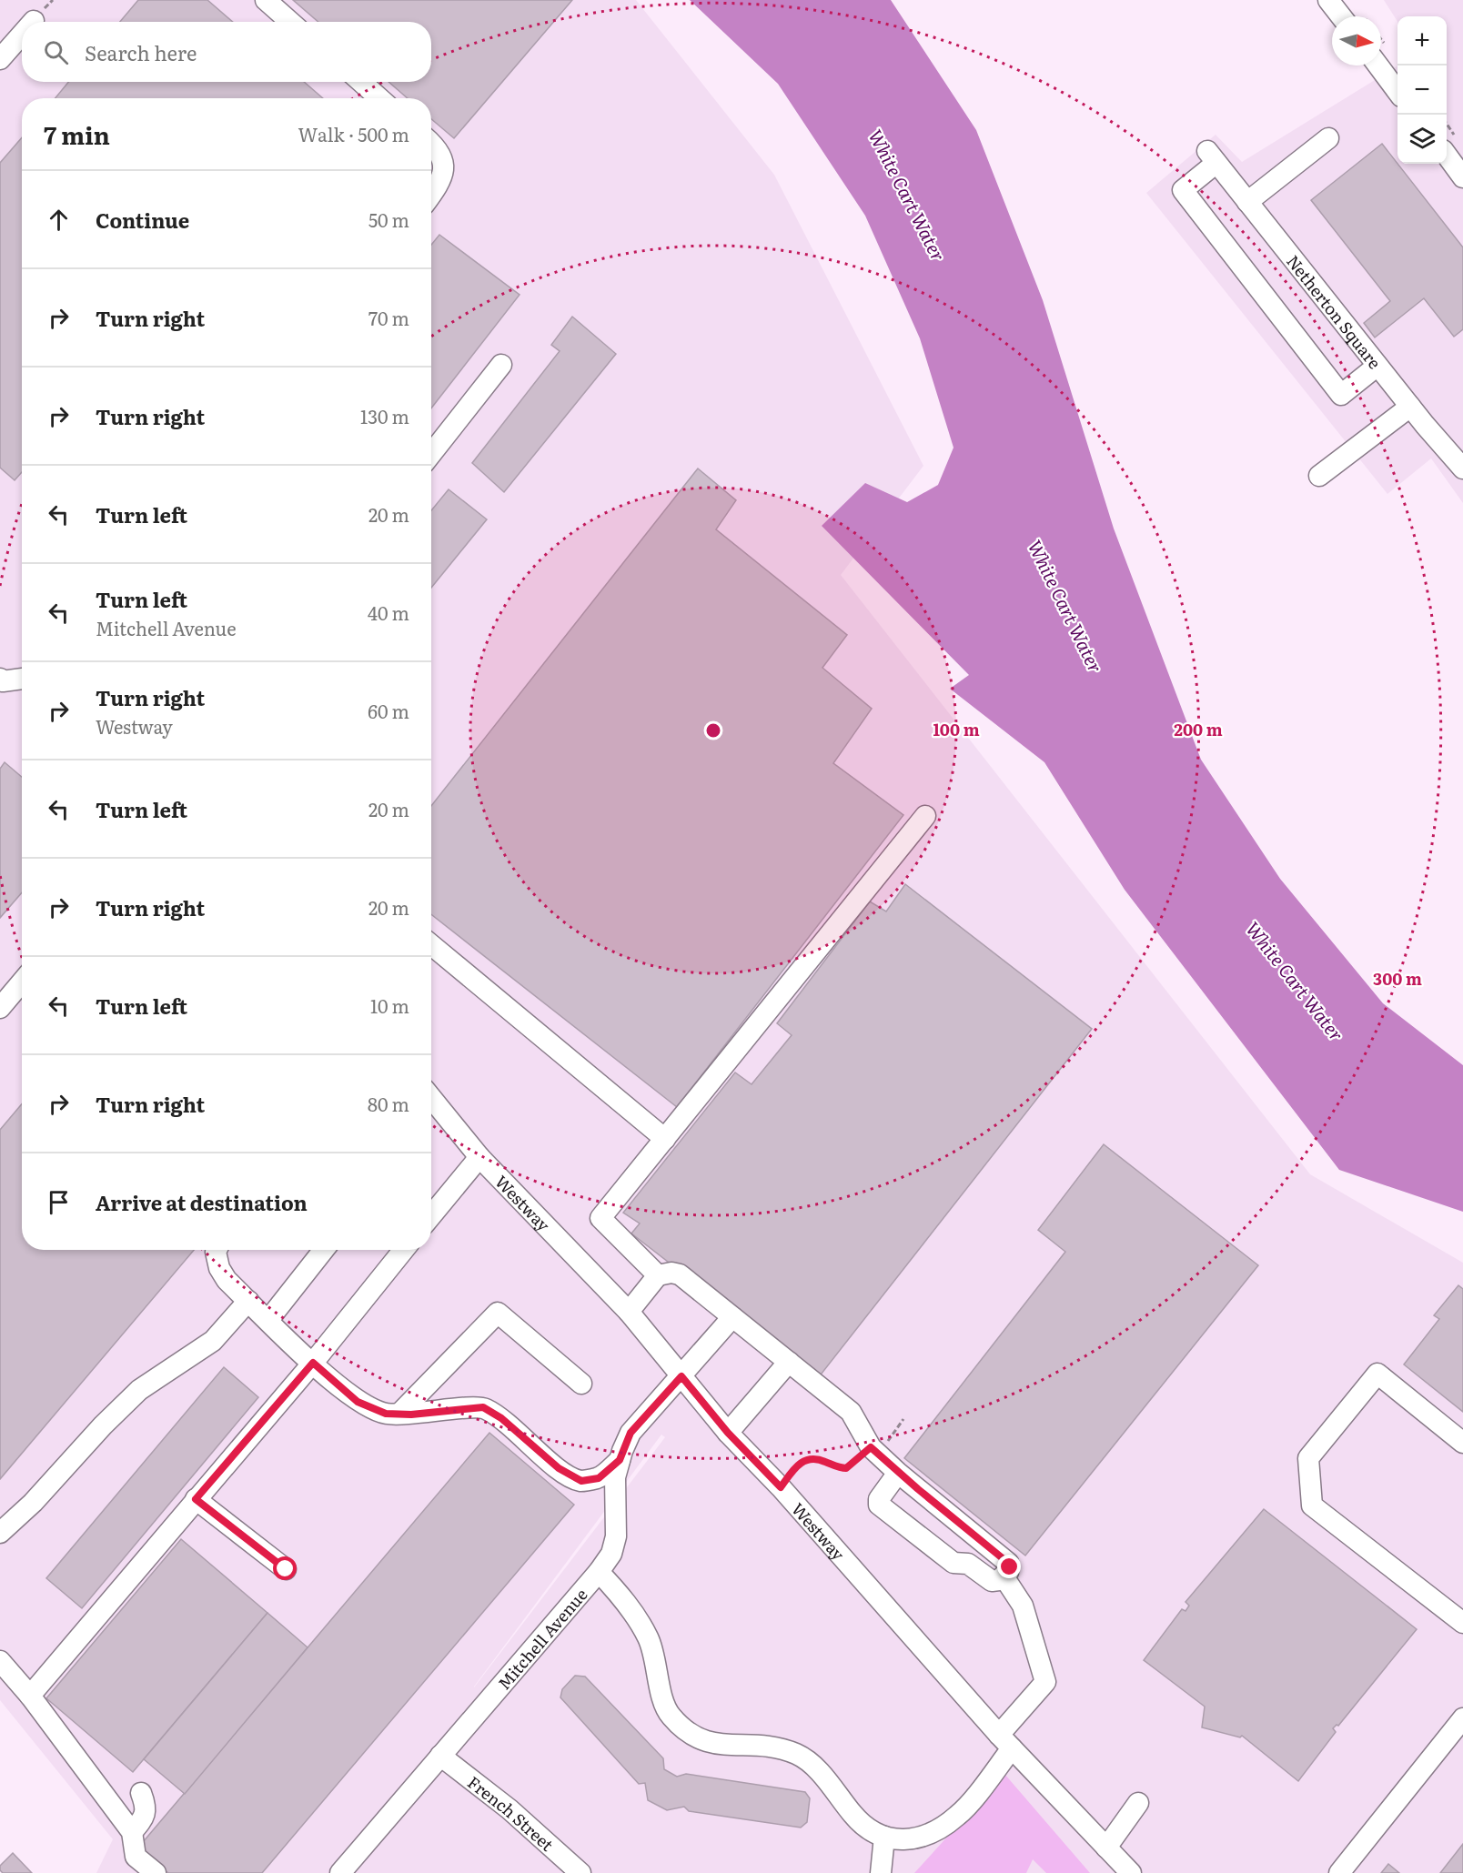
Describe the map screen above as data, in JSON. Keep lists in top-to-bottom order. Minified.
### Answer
{"streets":{"street":["Netherton Square","Westway","Mitchell Avenue","French Street"]},"crossings":[["Westway","Mitchell Avenue"],["Mitchell Avenue","French Street"]],"water":["White Cart Water"],"north":"right","page":{"map_buttons":["+","−"],"search":"Search here","heading":["7 min","Walk · 500 m"],"list":[["Continue","50 m"],["Turn right","70 m"],["Turn right","130 m"],["Turn left","20 m"],["Turn left","Mitchell Avenue","40 m"],["Turn right","Westway","60 m"],["Turn left","20 m"],["Turn right","20 m"],["Turn left","10 m"],["Turn right","80 m"],"Arrive at destination"]},"rings":["100 m","200 m","300 m"]}
